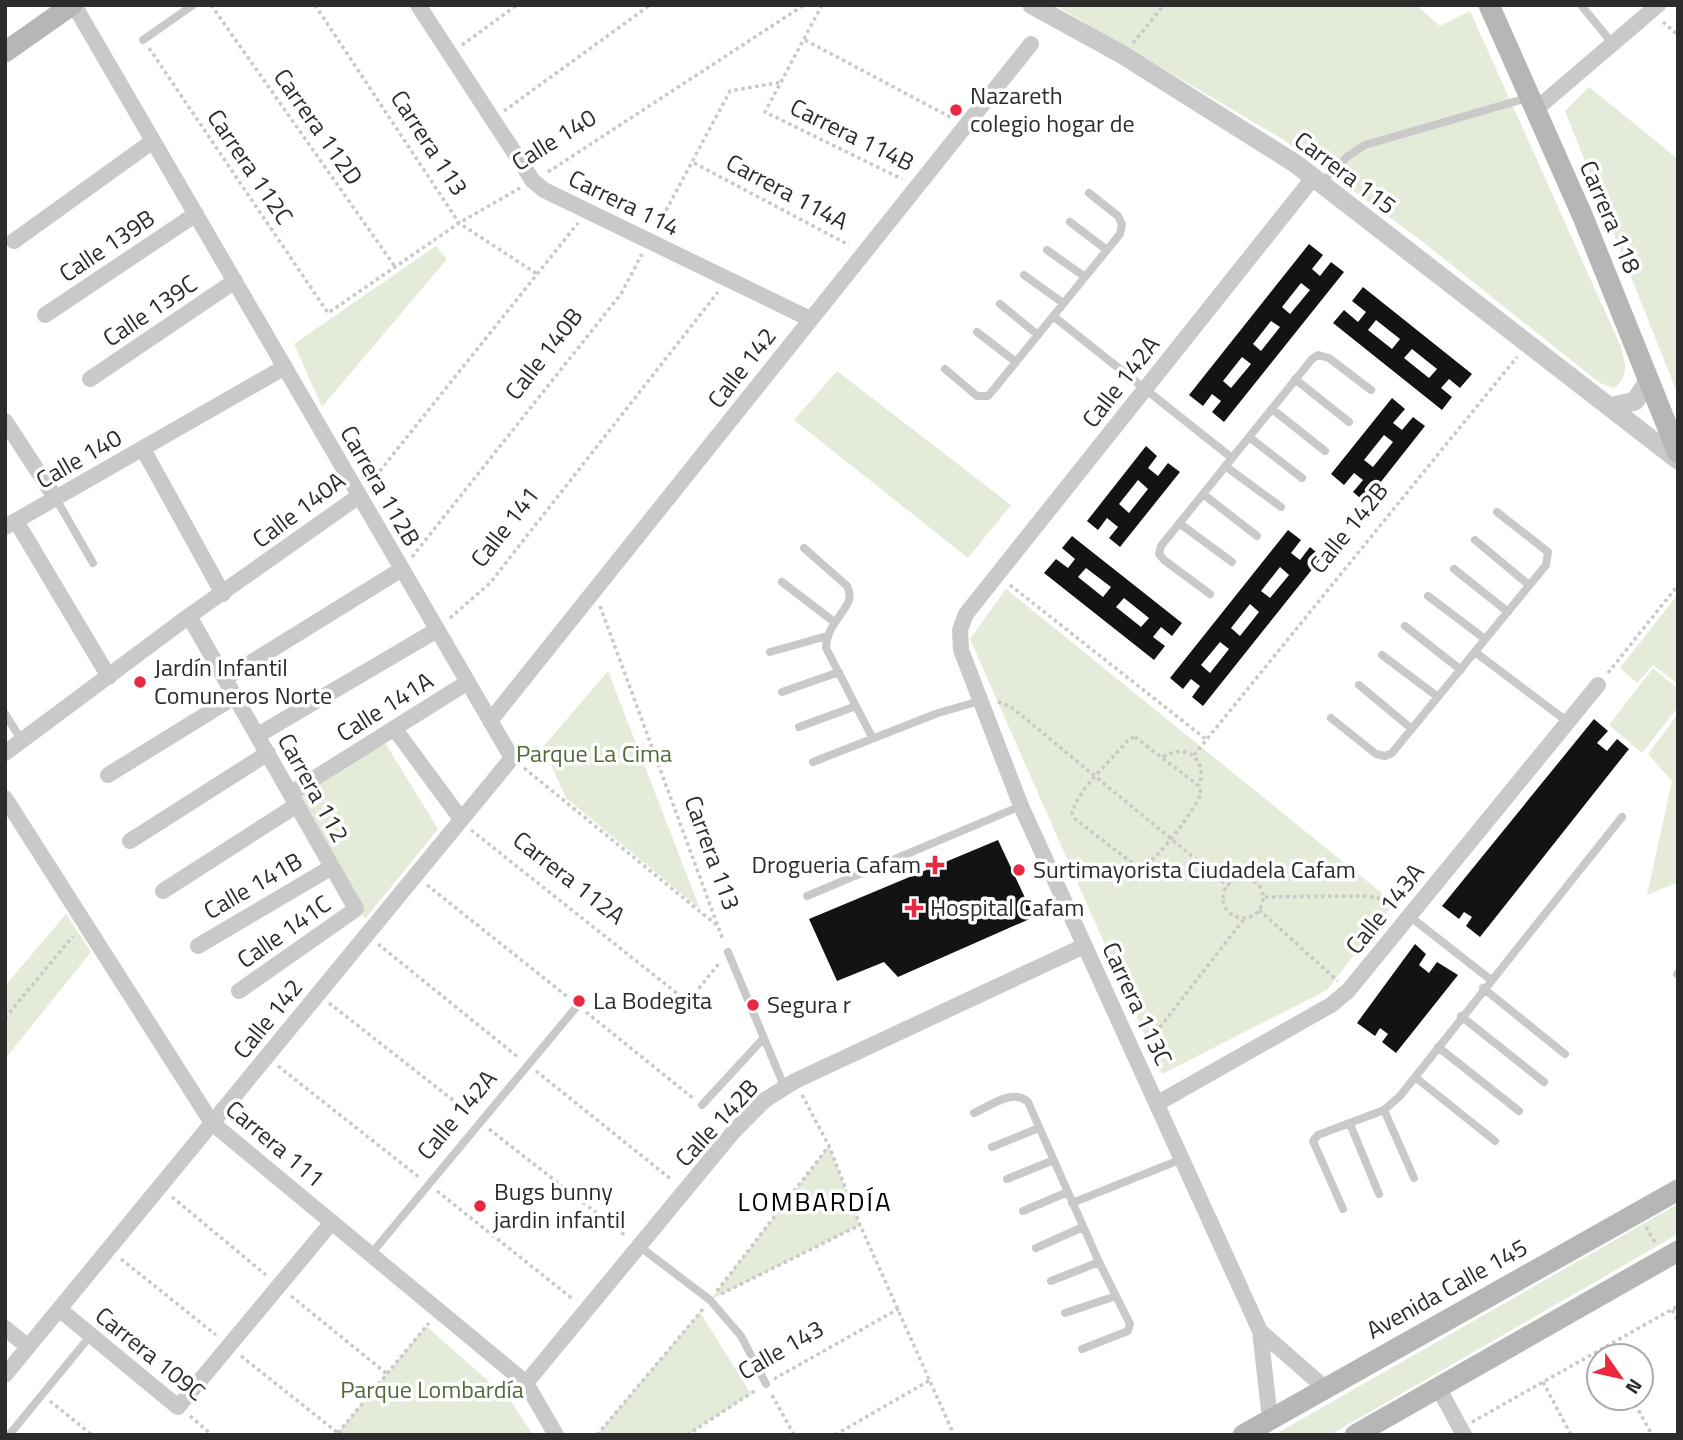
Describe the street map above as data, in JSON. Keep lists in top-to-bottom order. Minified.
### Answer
{"streets":{"main road":["Carrera 118","Avenida Calle 145"],"street":["Calle 140","Carrera 115","Carrera 114","Calle 139B","Calle 139C","Calle 142","Calle 142A","Carrera 112B","Calle 140A","Calle 142B","Calle 141A","Carrera 112","Calle 141B","Calle 143A","Calle 141C","Carrera 113C","Carrera 111","Carrera 109C"],"path":["Carrera 112D","Carrera 114B","Carrera 113","Carrera 112C","Carrera 114A","Calle 140B","Calle 141","Carrera 112A","Calle 143"]},"crossings":[["Carrera 112D","Calle 140"],["Carrera 114B","Calle 140B"],["Carrera 114B","Calle 142"],["Calle 140","Carrera 113"],["Calle 140","Carrera 112C"],["Calle 140","Carrera 114"],["Calle 140","Carrera 112B"],["Carrera 113","Calle 142"],["Carrera 113","Calle 140A"],["Carrera 113","Carrera 112A"],["Carrera 115","Calle 142A"],["Carrera 115","Calle 142B"],["Carrera 114A","Calle 140B"],["Carrera 114A","Calle 142"],["Carrera 114","Calle 140B"],["Carrera 114","Calle 142"],["Carrera 114","Calle 140A"],["Carrera 114","Calle 141"],["Calle 139B","Carrera 112B"],["Calle 139C","Carrera 112B"],["Calle 140B","Carrera 112B"],["Calle 142","Carrera 112B"],["Calle 142","Carrera 112A"],["Calle 142","Carrera 111"],["Calle 142","Carrera 109C"],["Calle 142A","Carrera 113C"],["Calle 142A","Carrera 111"],["Carrera 112B","Calle 140A"],["Carrera 112B","Calle 141"],["Carrera 112B","Calle 141A"],["Calle 140A","Carrera 112"],["Calle 142B","Carrera 113C"],["Calle 142B","Carrera 111"],["Calle 141A","Carrera 112"],["Carrera 112","Calle 141B"],["Carrera 112","Calle 141C"],["Calle 143A","Carrera 113C"],["Carrera 113C","Avenida Calle 145"]],"districts":["LOMBARDÍA"],"parks":["Parque La Cima","Parque Lombardía"],"places":{"other":["Nazareth colegio hogar de","Jardín Infantil Comuneros Norte","Surtimayorista Ciudadela Cafam","La Bodegita","Segura r","Bugs bunny jardin infantil"],"health":["Drogueria Cafam","Hospital Cafam"]},"north":"bottom right"}
